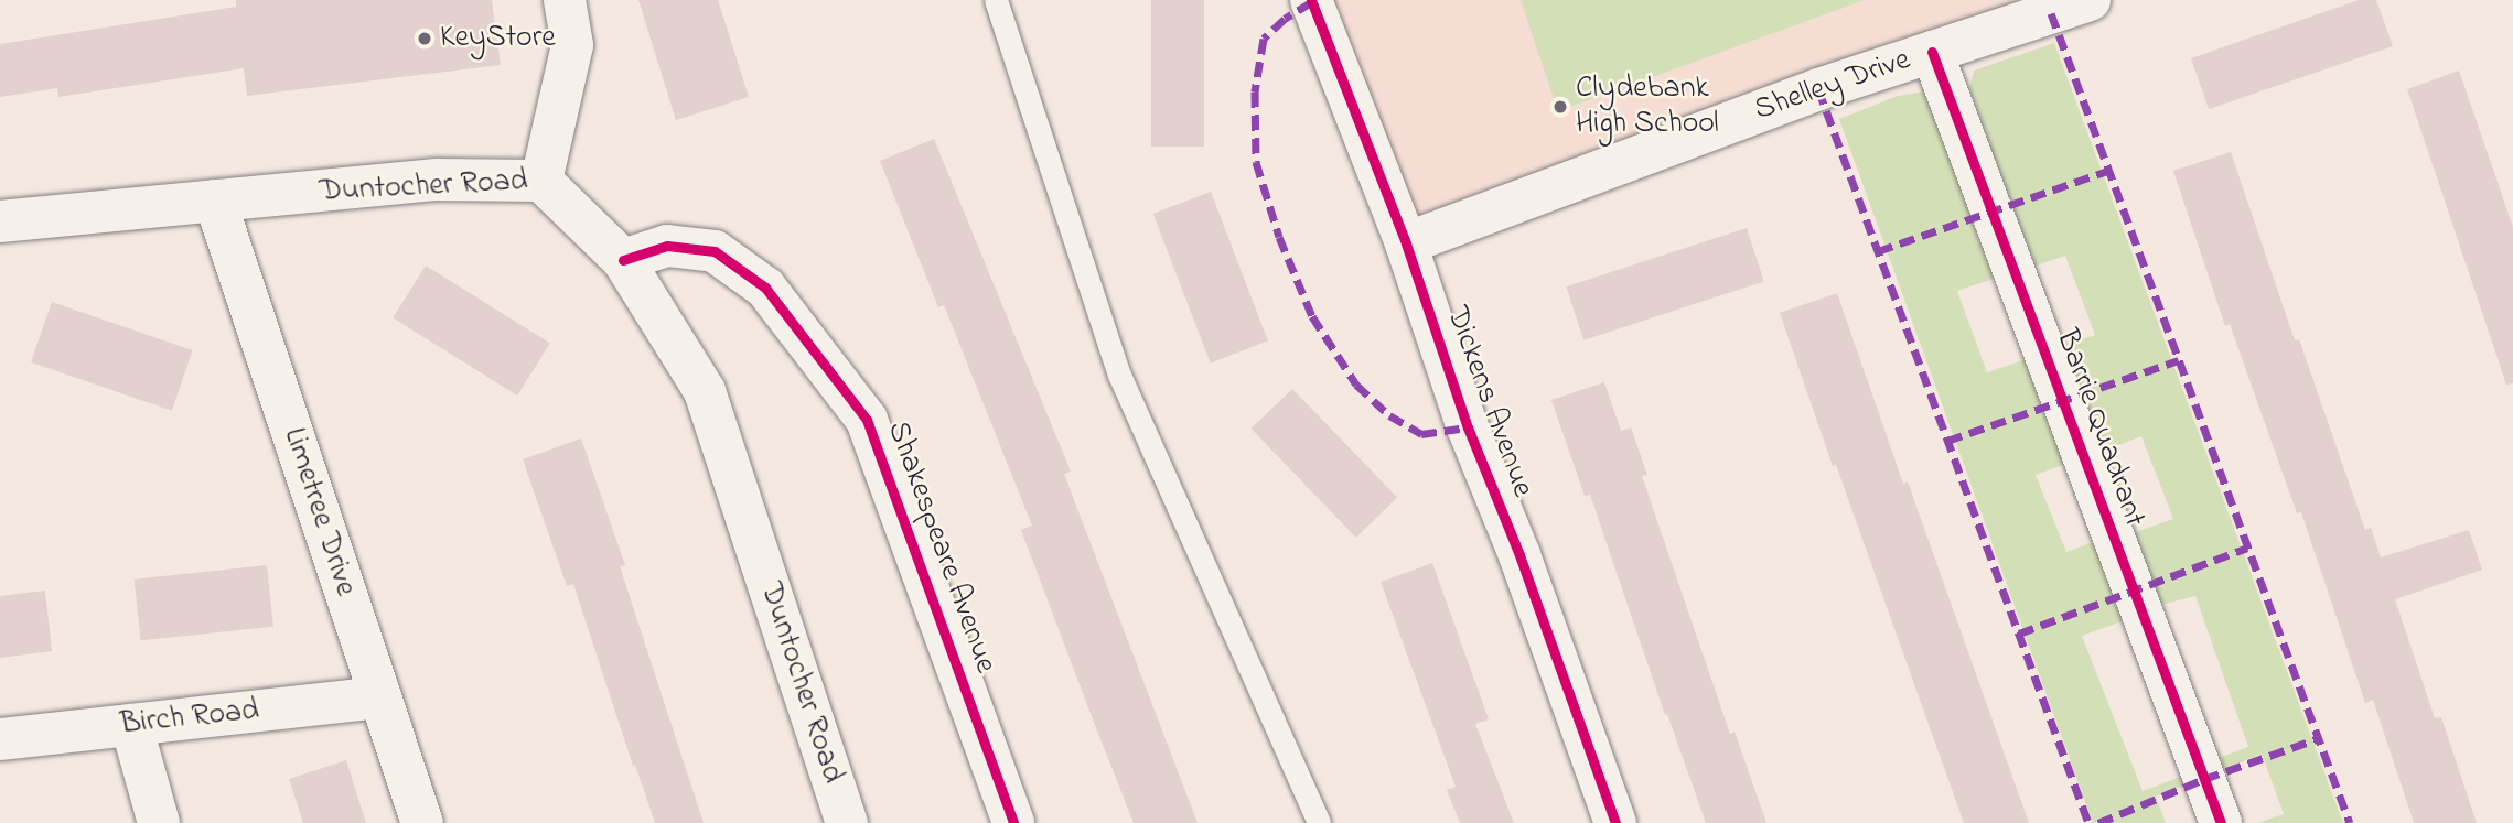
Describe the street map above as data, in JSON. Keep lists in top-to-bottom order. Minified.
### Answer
{"streets":{"street":["Shelley Drive","Duntocher Road","Dickens Avenue","Barrie Quadrant","Limetree Drive","Shakespeare Avenue","Birch Road"]},"crossings":[["Shelley Drive","Dickens Avenue"],["Shelley Drive","Barrie Quadrant"],["Duntocher Road","Limetree Drive"],["Duntocher Road","Shakespeare Avenue"],["Limetree Drive","Birch Road"]],"places":["KeyStore","Clydebank High School"]}
